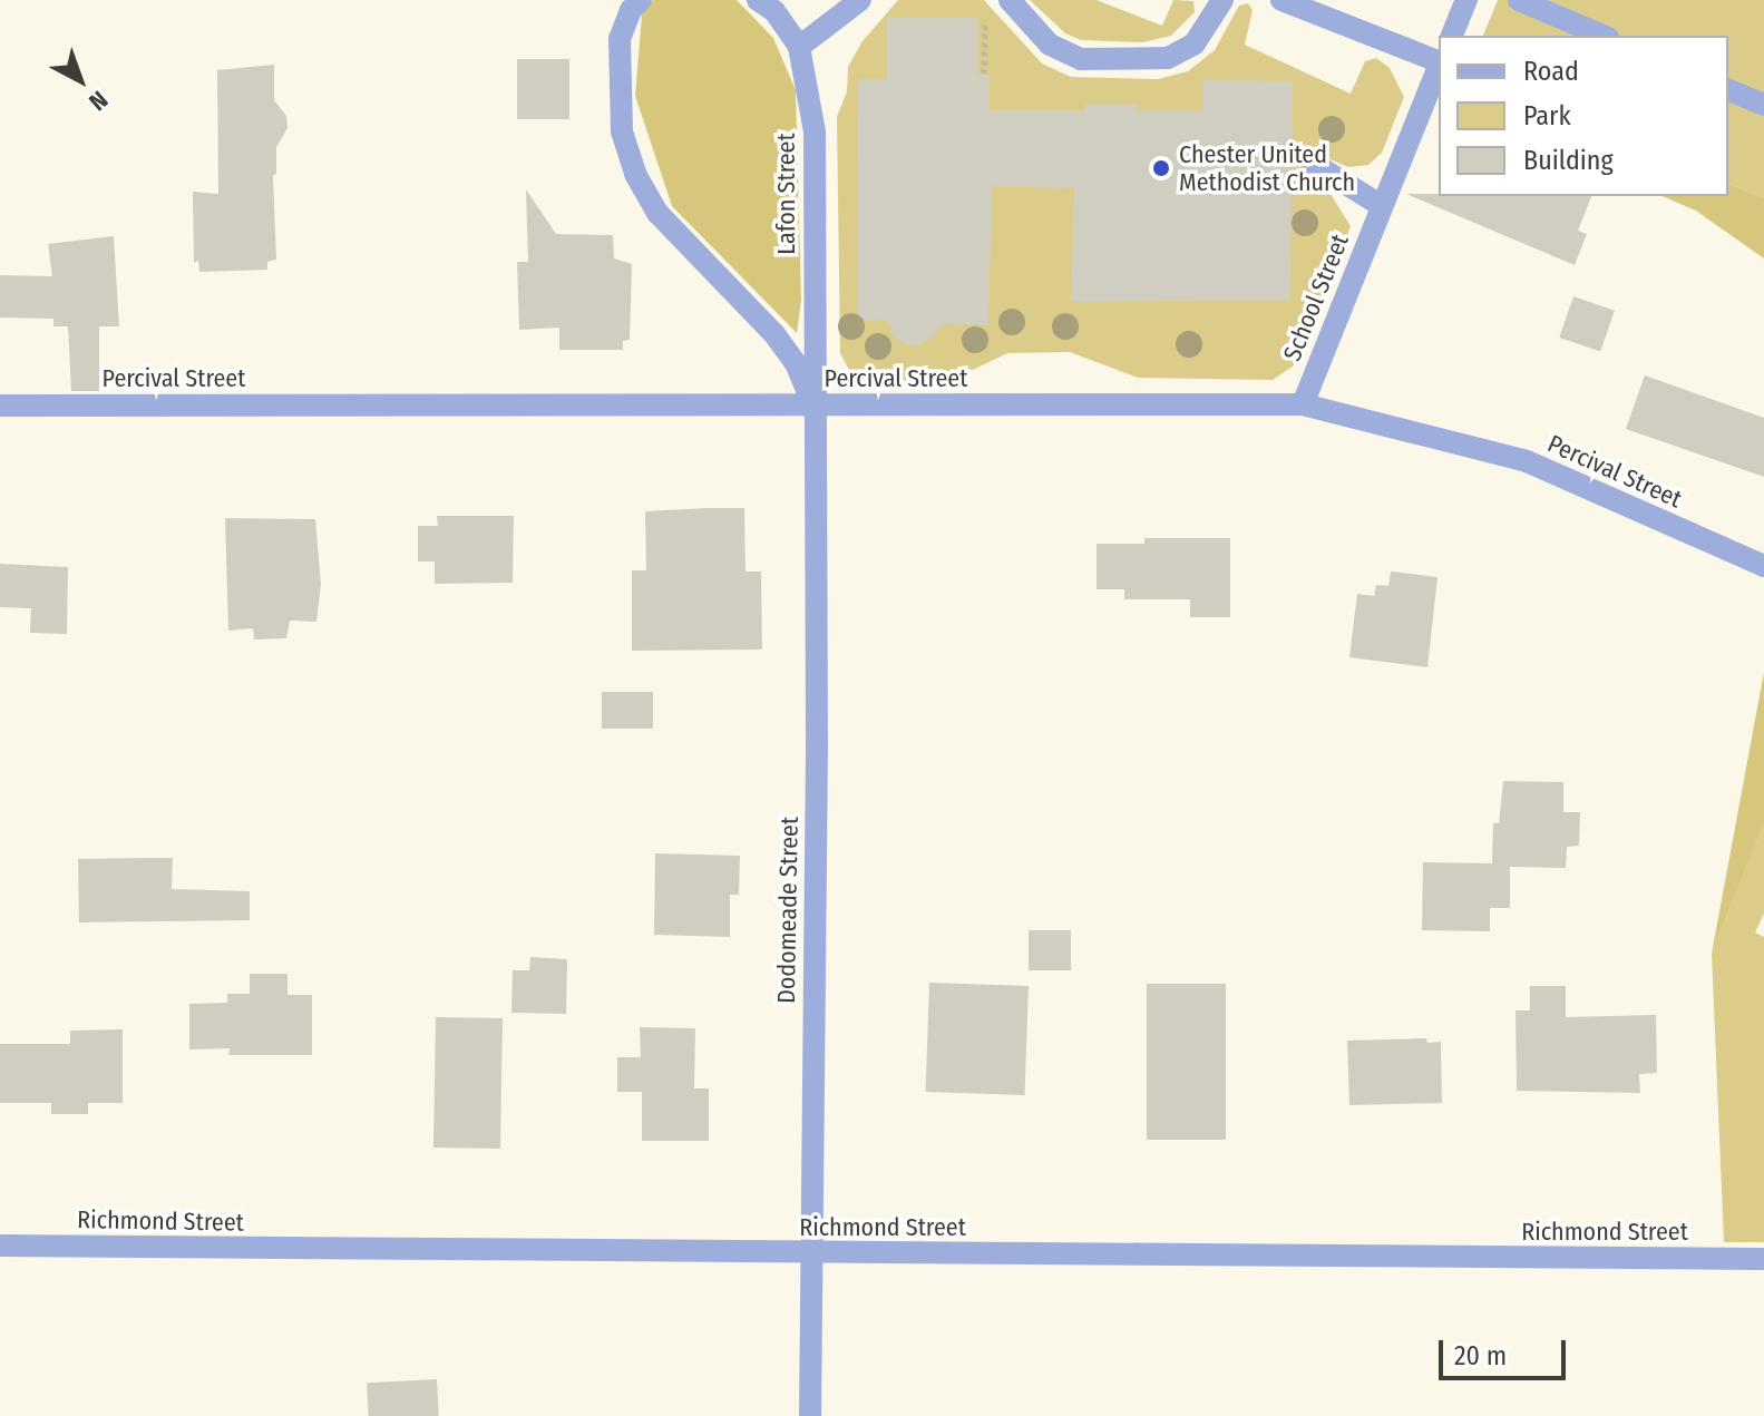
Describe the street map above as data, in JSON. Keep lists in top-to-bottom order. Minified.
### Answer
{"streets":{"street":["Lafon Street","School Street","Percival Street","Dodomeade Street","Richmond Street"]},"crossings":[["Lafon Street","Percival Street"],["Lafon Street","Dodomeade Street"],["School Street","Percival Street"],["Percival Street","Dodomeade Street"],["Dodomeade Street","Richmond Street"]],"places":["Chester United Methodist Church"],"legend":["Road","Park","Building"],"scale_bar":"20 m","north":"bottom right"}
